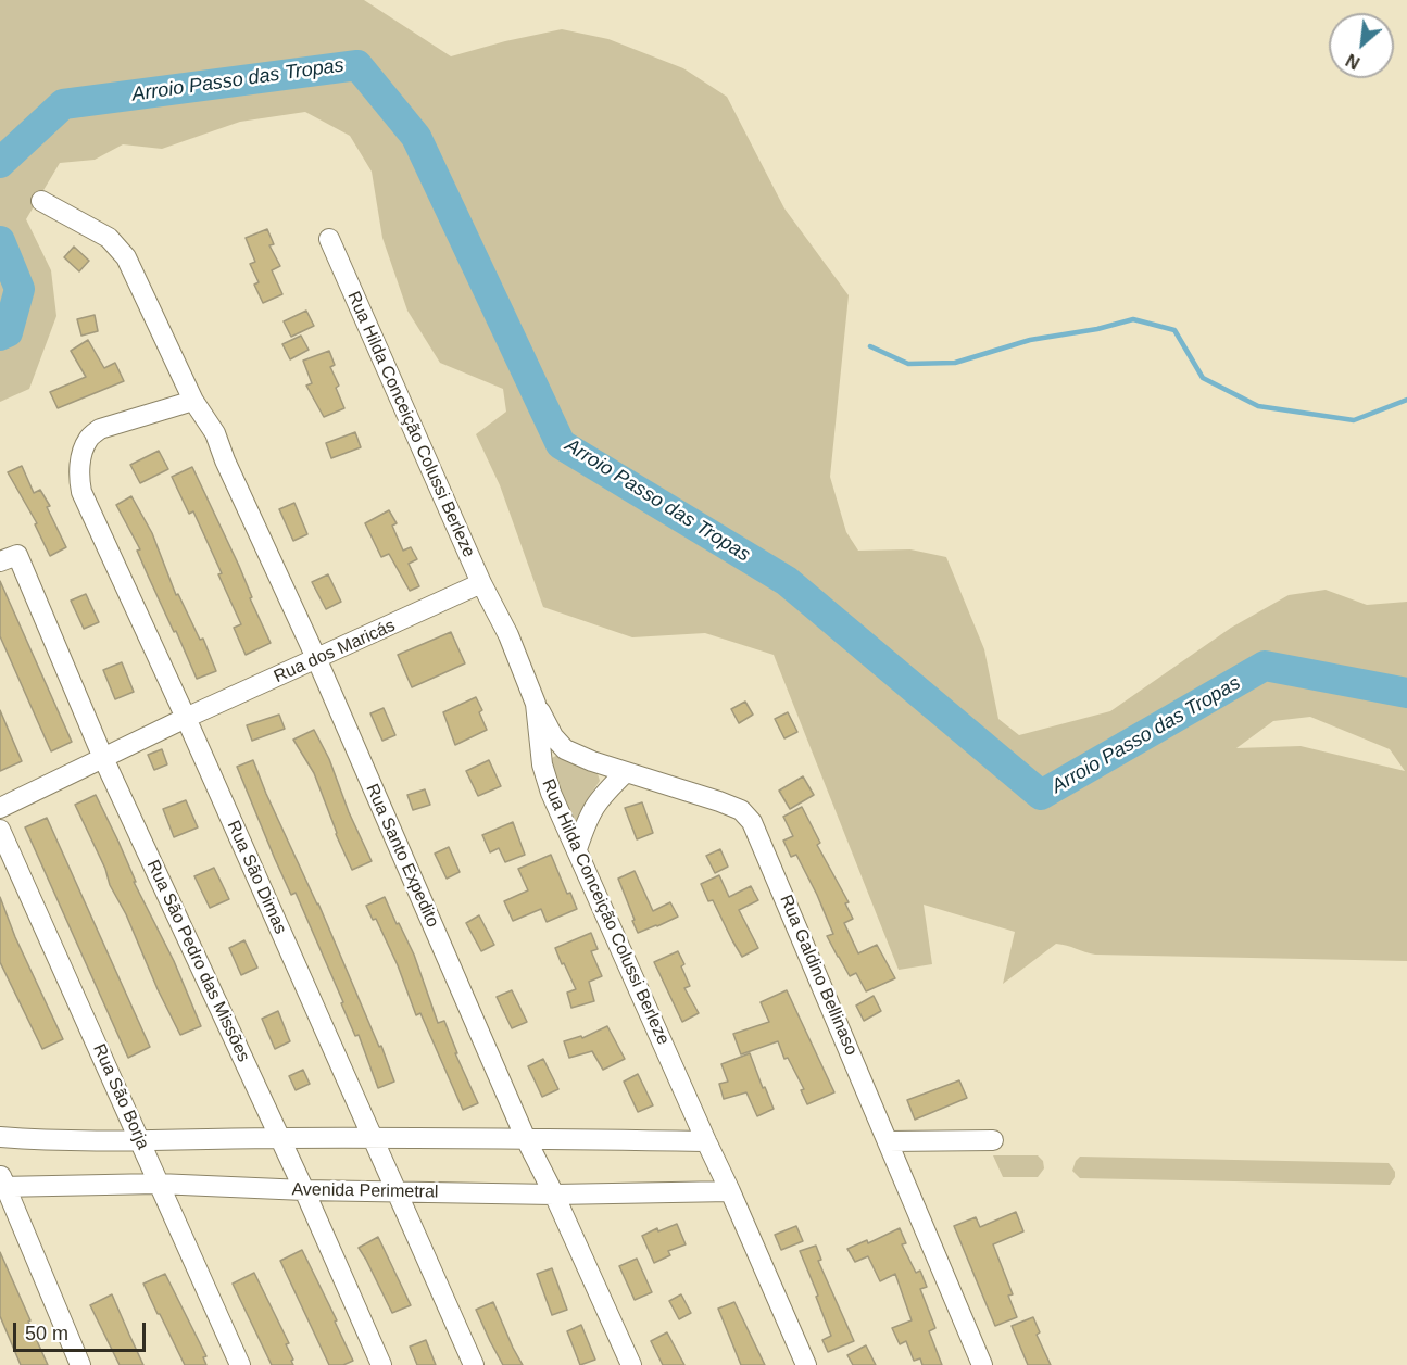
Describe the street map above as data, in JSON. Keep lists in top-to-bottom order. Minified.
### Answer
{"streets":{"street":["Rua Hilda Conceição Colussi Berleze","Rua dos Maricás","Rua Santo Expedito","Rua São Dimas","Rua São Pedro das Missões","Rua Galdino Bellinaso","Rua São Borja","Avenida Perimetral"]},"crossings":[["Rua Hilda Conceição Colussi Berleze","Rua dos Maricás"],["Rua Hilda Conceição Colussi Berleze","Rua Galdino Bellinaso"],["Rua Hilda Conceição Colussi Berleze","Avenida Perimetral"],["Rua dos Maricás","Rua Santo Expedito"],["Rua dos Maricás","Rua São Dimas"],["Rua dos Maricás","Rua São Pedro das Missões"],["Rua Santo Expedito","Rua São Dimas"],["Rua Santo Expedito","Avenida Perimetral"],["Rua São Dimas","Avenida Perimetral"],["Rua São Pedro das Missões","Avenida Perimetral"],["Rua São Borja","Avenida Perimetral"]],"water":["Arroio Passo das Tropas"],"scale_bar":"50 m","north":"bottom left"}
